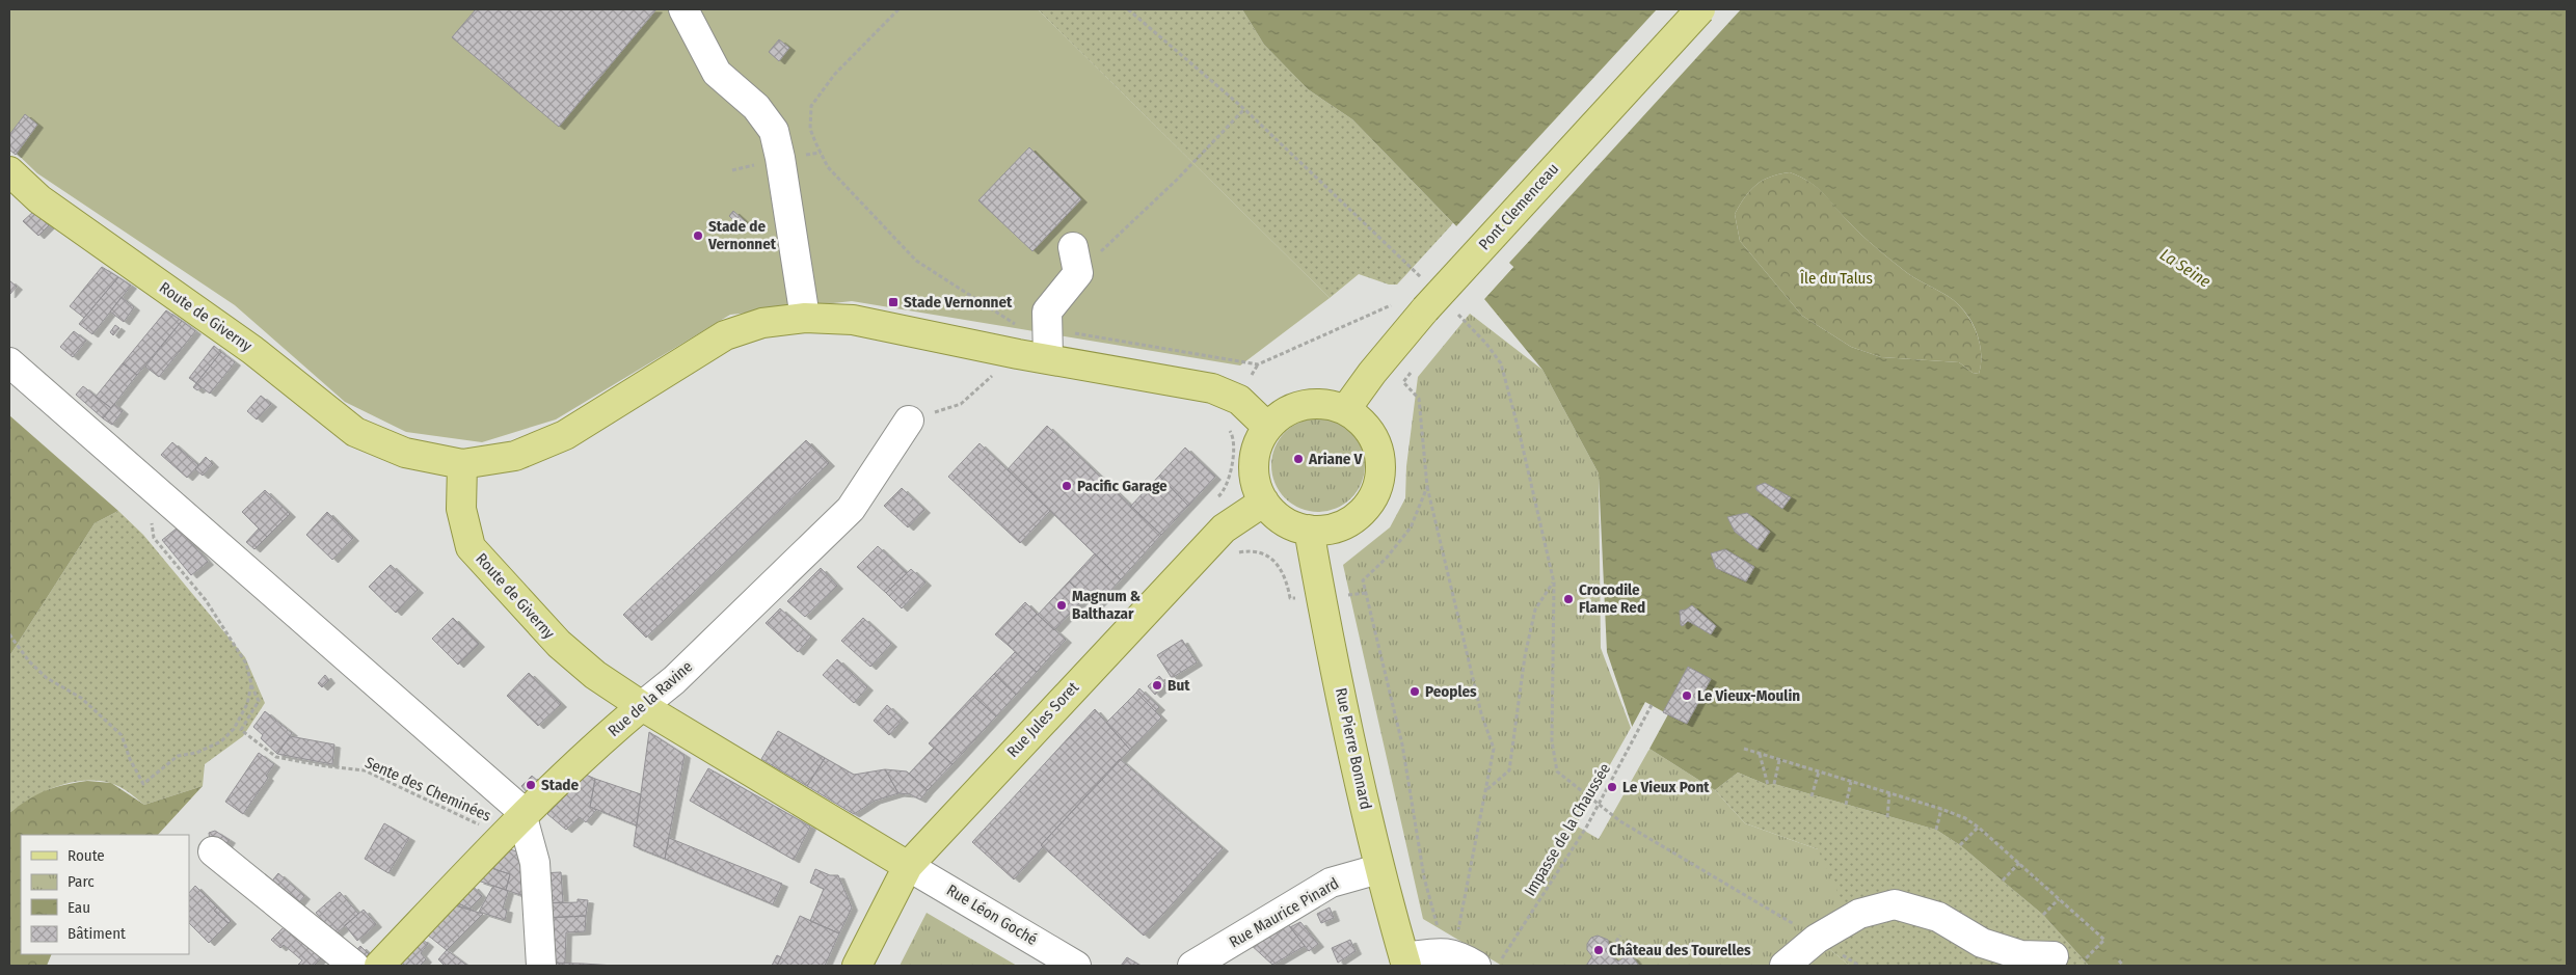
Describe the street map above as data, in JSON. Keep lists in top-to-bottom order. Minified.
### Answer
{"streets":{"main road":["Pont Clemenceau","Route de Giverny","Rue de la Ravine","Rue Jules Soret","Rue Pierre Bonnard"],"street":["Rue Maurice Pinard","Rue Léon Goché"],"path":["Sente des Cheminées","Impasse de la Chaussée"]},"crossings":[["Pont Clemenceau","Rue Jules Soret"],["Pont Clemenceau","Rue Pierre Bonnard"],["Route de Giverny","Rue de la Ravine"],["Route de Giverny","Rue Jules Soret"],["Route de Giverny","Rue Léon Goché"],["Rue de la Ravine","Sente des Cheminées"],["Rue Jules Soret","Rue Pierre Bonnard"],["Rue Jules Soret","Rue Léon Goché"],["Rue Pierre Bonnard","Rue Maurice Pinard"]],"water":["La Seine"],"parks":["Île du Talus"],"places":{"other":["Stade de Vernonnet","Ariane V","Pacific Garage","Crocodile Flame Red","Magnum & Balthazar","But","Peoples","Le Vieux-Moulin","Stade","Le Vieux Pont","Château des Tourelles"],"transit":["Stade Vernonnet"]},"legend":["Route","Parc","Eau","Bâtiment"]}
